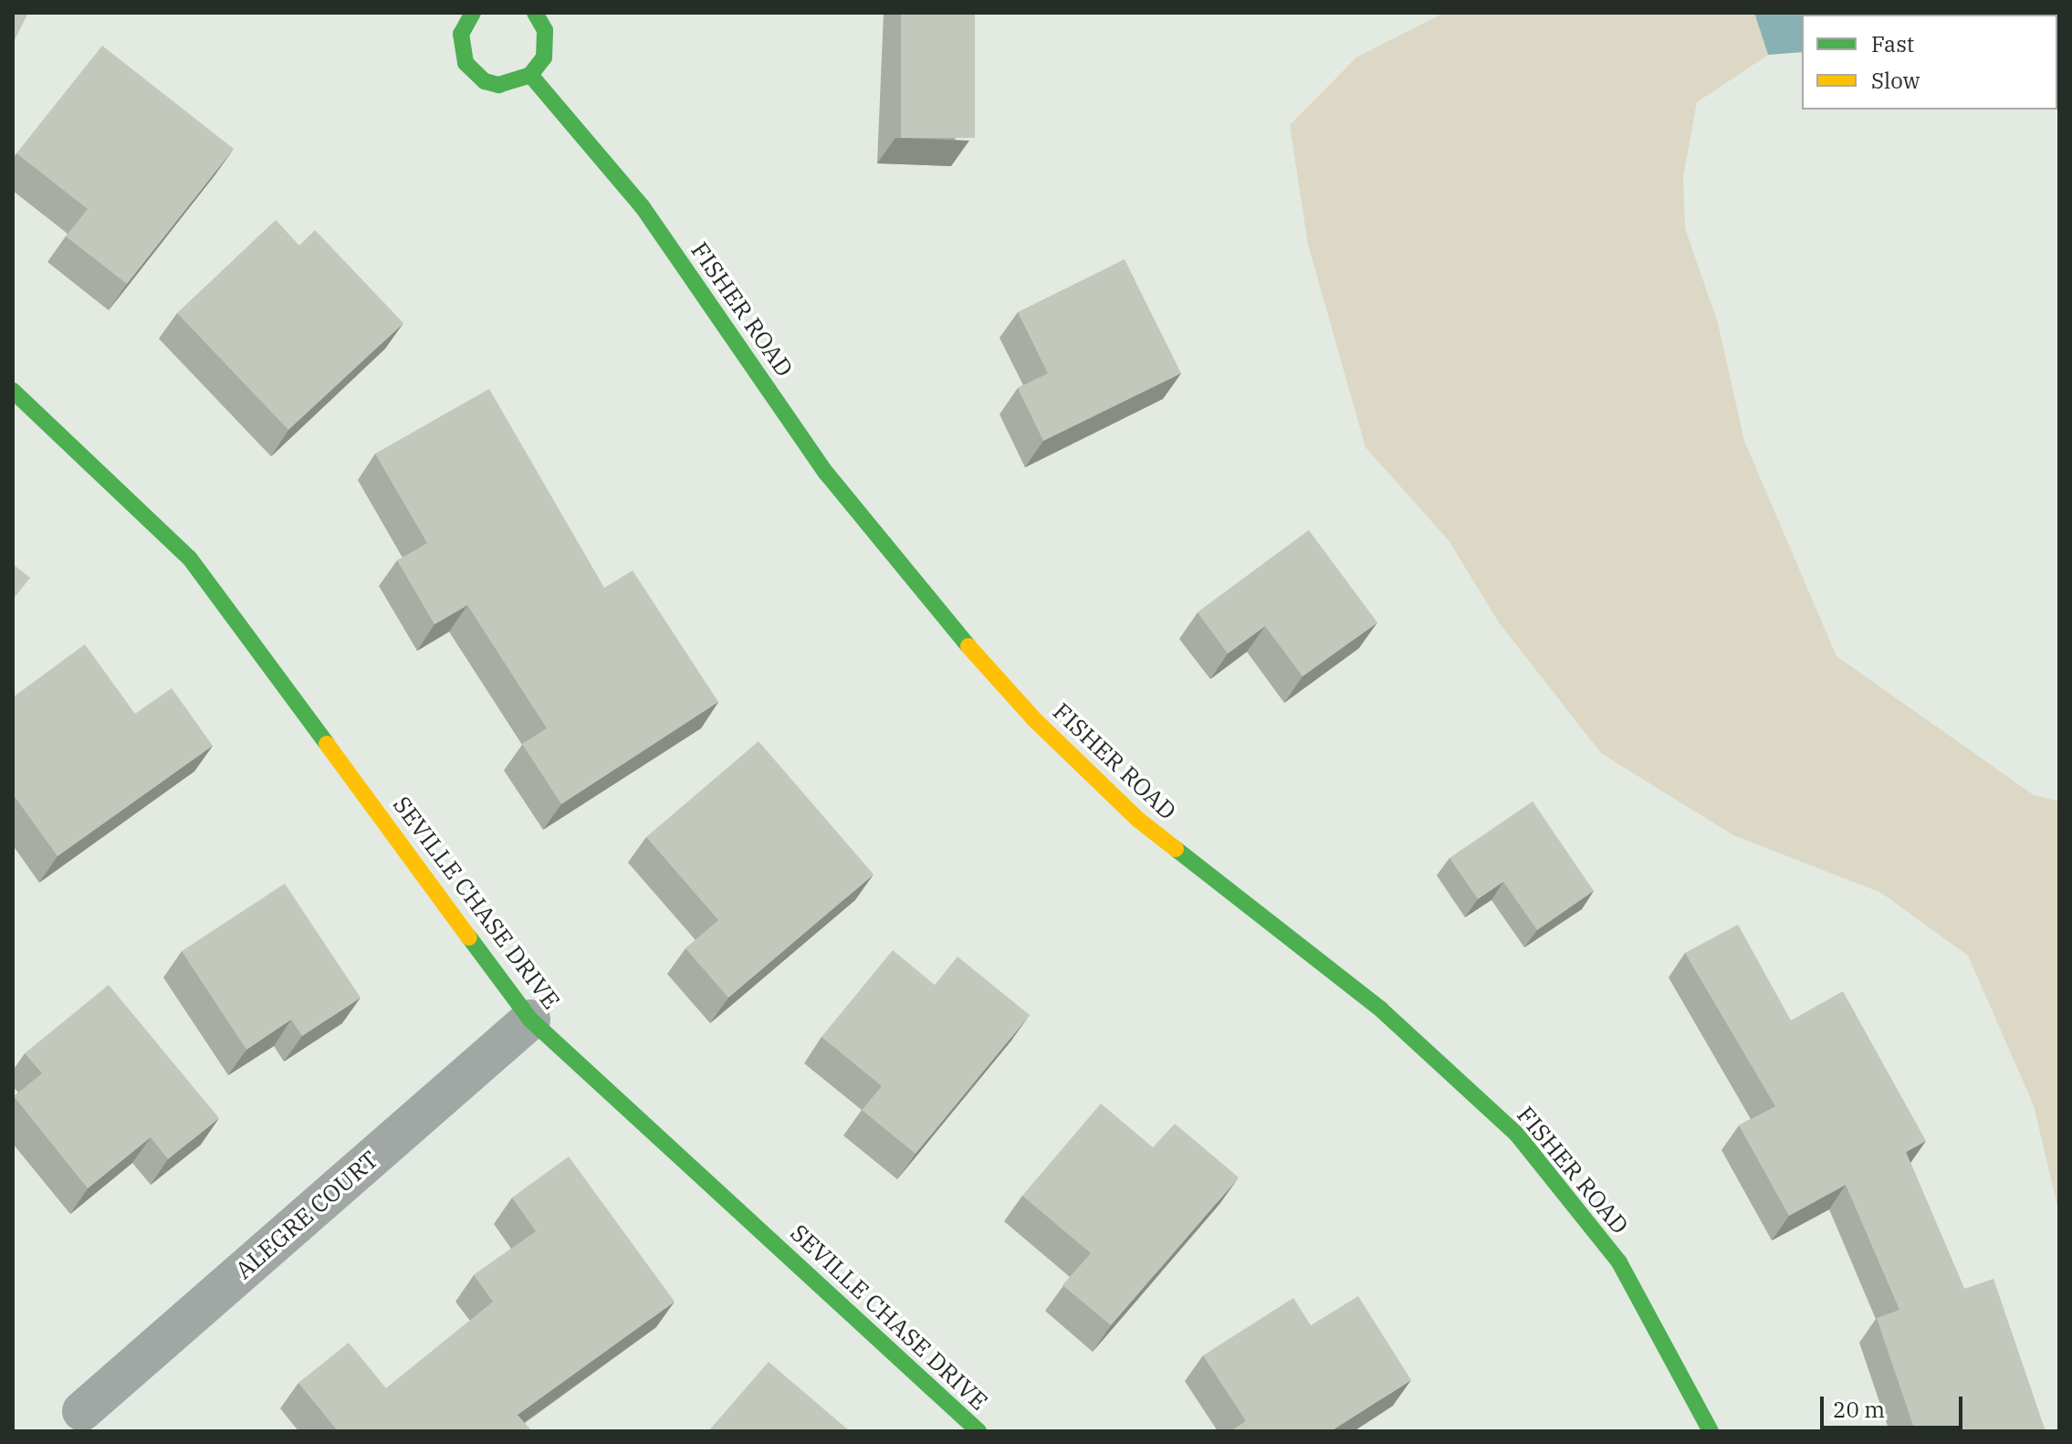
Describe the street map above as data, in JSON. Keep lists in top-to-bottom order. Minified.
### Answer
{"streets":{"street":["FISHER ROAD","SEVILLE CHASE DRIVE","ALEGRE COURT"]},"crossings":[["SEVILLE CHASE DRIVE","ALEGRE COURT"]],"legend":["Fast","Slow"],"scale_bar":"20 m"}
